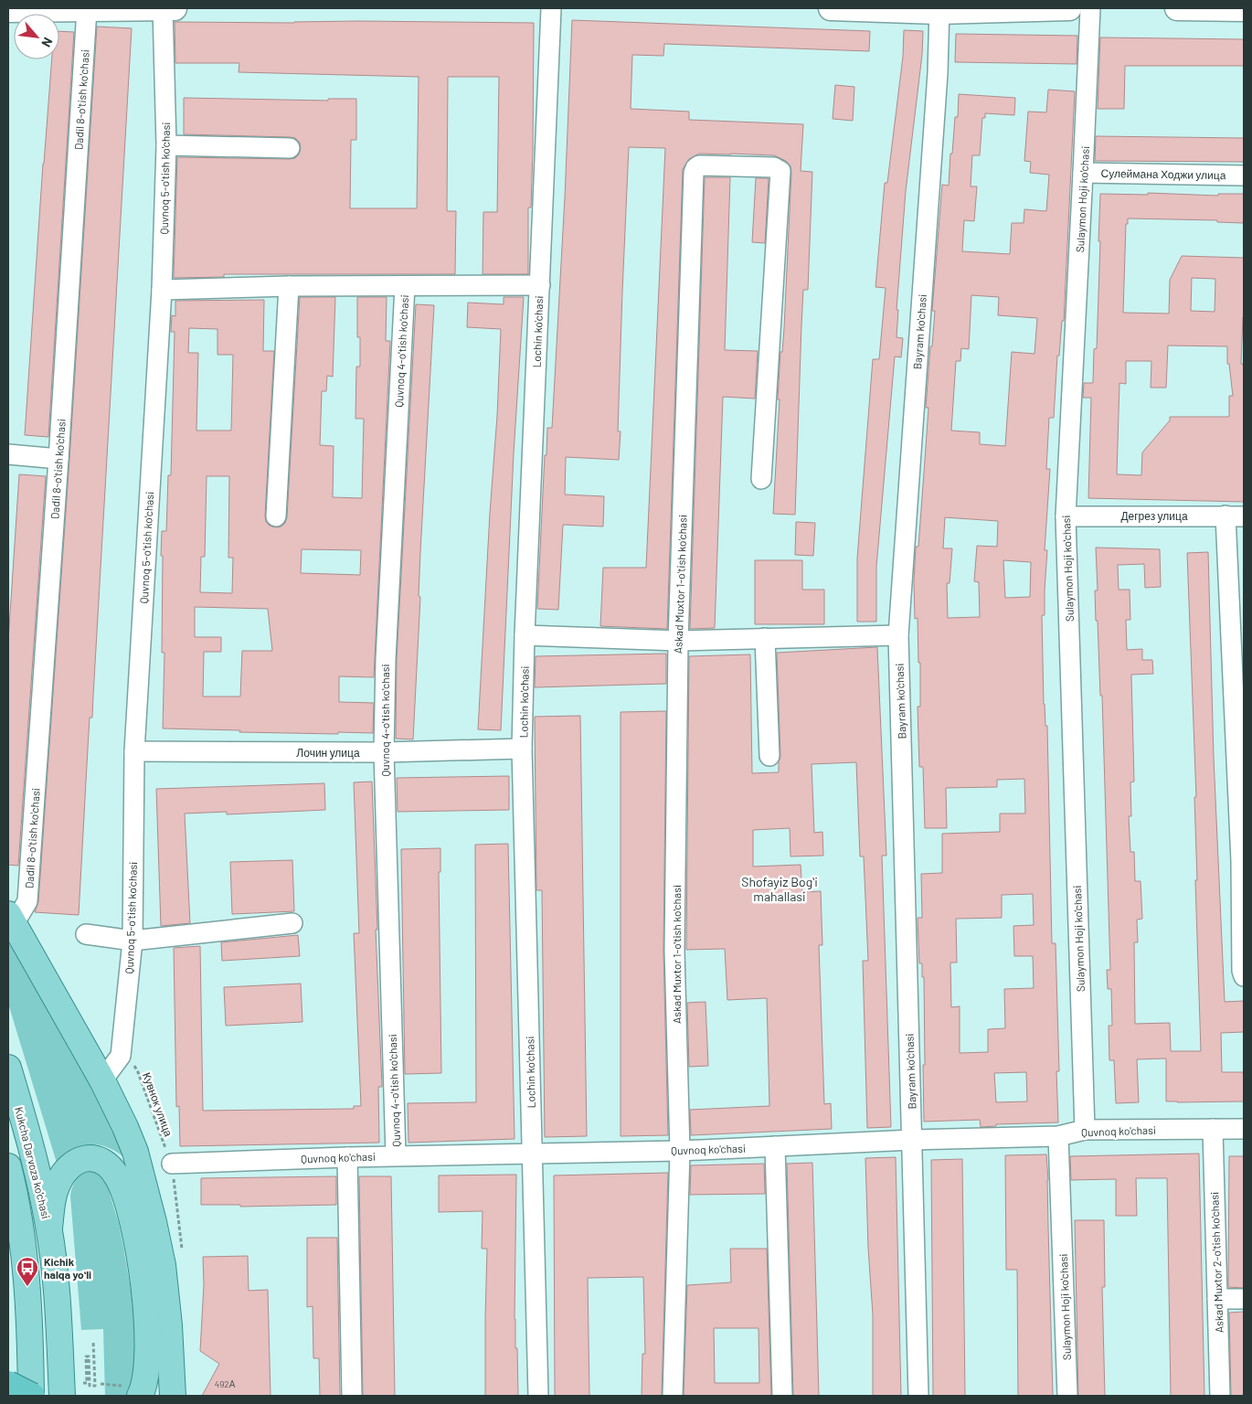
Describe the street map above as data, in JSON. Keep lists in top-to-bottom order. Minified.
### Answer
{"streets":{"main road":["Kukcha Darvoza ko'chasi"],"street":["Dadil 8-o'tish ko'chasi","Сулеймана Ходжи улица","Quvnoq 5-o'tish ko'chasi","Sulaymon Hoji ko'chasi","Lochin ko'chasi","Bayram ko'chasi","Quvnoq 4-o'tish ko'chasi","Дегрез улица","Askad Muxtor 1-o'tish ko'chasi","Лочин улица","Quvnoq ko'chasi","Askad Muxtor 2-o'tish ko'chasi"],"path":["Кувнок улица"]},"crossings":[["Сулеймана Ходжи улица","Sulaymon Hoji ko'chasi"],["Quvnoq 5-o'tish ko'chasi","Лочин улица"],["Quvnoq 5-o'tish ko'chasi","Кувнок улица"],["Sulaymon Hoji ko'chasi","Дегрез улица"],["Sulaymon Hoji ko'chasi","Quvnoq ko'chasi"],["Lochin ko'chasi","Лочин улица"],["Lochin ko'chasi","Quvnoq ko'chasi"],["Bayram ko'chasi","Quvnoq ko'chasi"],["Quvnoq 4-o'tish ko'chasi","Лочин улица"],["Quvnoq 4-o'tish ko'chasi","Quvnoq ko'chasi"],["Askad Muxtor 1-o'tish ko'chasi","Quvnoq ko'chasi"],["Кувнок улица","Quvnoq ko'chasi"],["Quvnoq ko'chasi","Askad Muxtor 2-o'tish ko'chasi"]],"districts":["Shofayiz Bogʻi mahallasi"],"places":{"bus stop":["Kichik halqa yoʻli"]},"house_numbers":["492А"],"north":"bottom right"}
